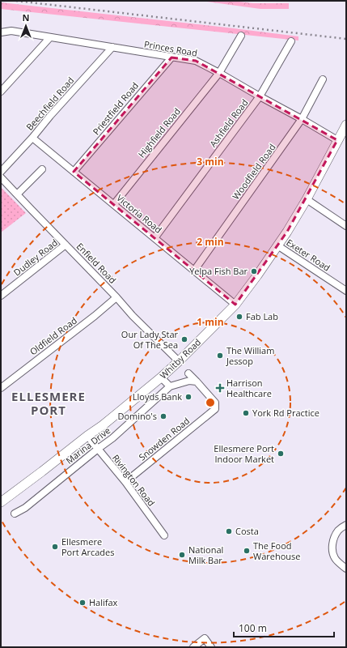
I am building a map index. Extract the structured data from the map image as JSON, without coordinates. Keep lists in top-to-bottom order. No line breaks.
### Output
{"streets":{"main road":["Whitby Road"],"street":["Princes Road","Beechfield Road","Priestfield Road","Ashfield Road","Highfield Road","Woodfield Road","Victoria Road","Exeter Road","Dudley Road","Enfield Road","Oldfield Road","Snowden Road","Marina Drive","Rivington Road"]},"crossings":[["Princes Road","Beechfield Road"],["Princes Road","Priestfield Road"],["Princes Road","Ashfield Road"],["Princes Road","Highfield Road"],["Princes Road","Woodfield Road"],["Princes Road","Whitby Road"],["Beechfield Road","Victoria Road"],["Priestfield Road","Victoria Road"],["Ashfield Road","Victoria Road"],["Highfield Road","Victoria Road"],["Woodfield Road","Victoria Road"],["Victoria Road","Whitby Road"],["Exeter Road","Whitby Road"],["Dudley Road","Enfield Road"],["Enfield Road","Oldfield Road"],["Enfield Road","Whitby Road"],["Whitby Road","Rivington Road"],["Snowden Road","Rivington Road"],["Marina Drive","Rivington Road"]],"districts":["ELLESMERE PORT"],"places":{"other":["Yelpa Fish Bar","Fab Lab","Our Lady Star Of The Sea","The William Jessop","Lloyds Bank","York Rd Practice","Domino's","Ellesmere Port Indoor Market","Costa","Ellesmere Port Arcades","The Food Warehouse","National Milk Bar","Halifax"],"health":["Harrison Healthcare"]},"scale_bar":"100 m","north":"top","rings":["3 min","2 min","1 min"]}
